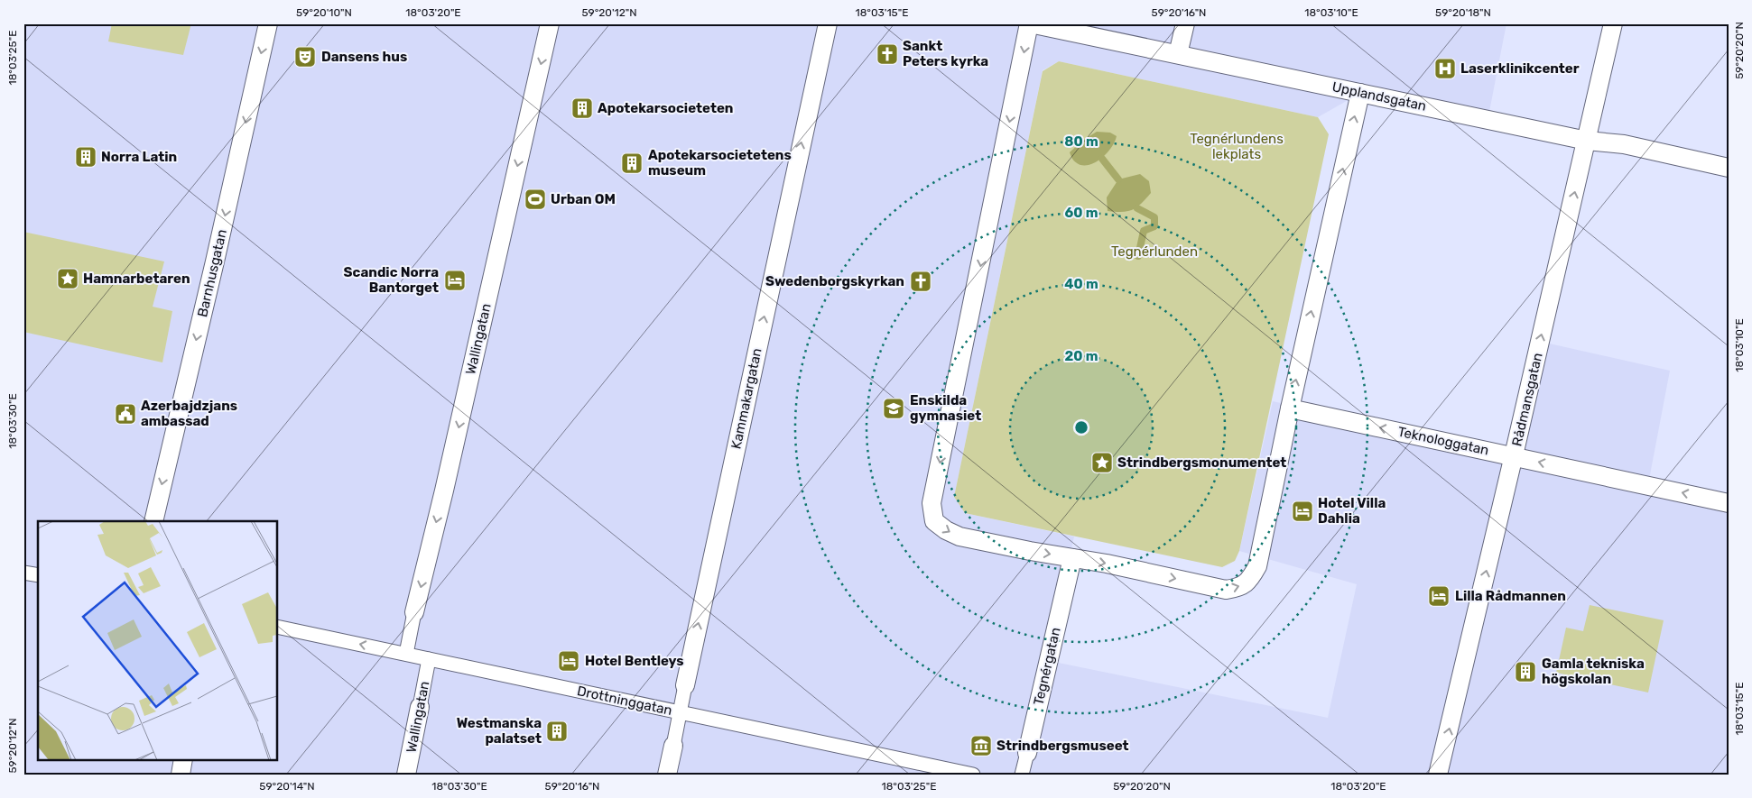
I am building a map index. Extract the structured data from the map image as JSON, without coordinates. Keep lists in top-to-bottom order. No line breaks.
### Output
{"streets":{"street":["Upplandsgatan","Barnhusgatan","Wallingatan","Kammakargatan","Rådmansgatan","Teknologgatan","Tegnérgatan","Drottninggatan"]},"crossings":[["Upplandsgatan","Rådmansgatan"],["Wallingatan","Drottninggatan"],["Kammakargatan","Drottninggatan"],["Rådmansgatan","Teknologgatan"]],"one_way":["Barnhusgatan","Wallingatan","Kammakargatan","Rådmansgatan","Teknologgatan"],"parks":["Tegnérlundens lekplats","Tegnérlunden"],"places":{"church":["Sankt Peters kyrka","Swedenborgskyrkan"],"theatre":["Dansens hus"],"hospital":["Laserklinikcenter"],"building":["Apotekarsocieteten","Norra Latin","Apotekarsocietetens museum","Gamla tekniska högskolan","Westmanska palatset"],"sports":["Urban OM"],"place":["Hamnarbetaren","Strindbergsmonumentet"],"hotel":["Scandic Norra Bantorget","Hotel Villa Dahlia","Lilla Rådmannen","Hotel Bentleys"],"school or university":["Enskilda gymnasiet"],"public building":["Azerbajdzjans ambassad"],"museum":["Strindbergsmuseet"]},"coordinates":["59°20'10\"N","18°03'20\"E","59°20'12\"N","18°03'15\"E","59°20'16\"N","18°03'10\"E","59°20'18\"N","59°20'20\"N","18°03'25\"E","18°03'30\"E","59°20'14\"N"],"rings":["80 m","60 m","40 m","20 m"]}
